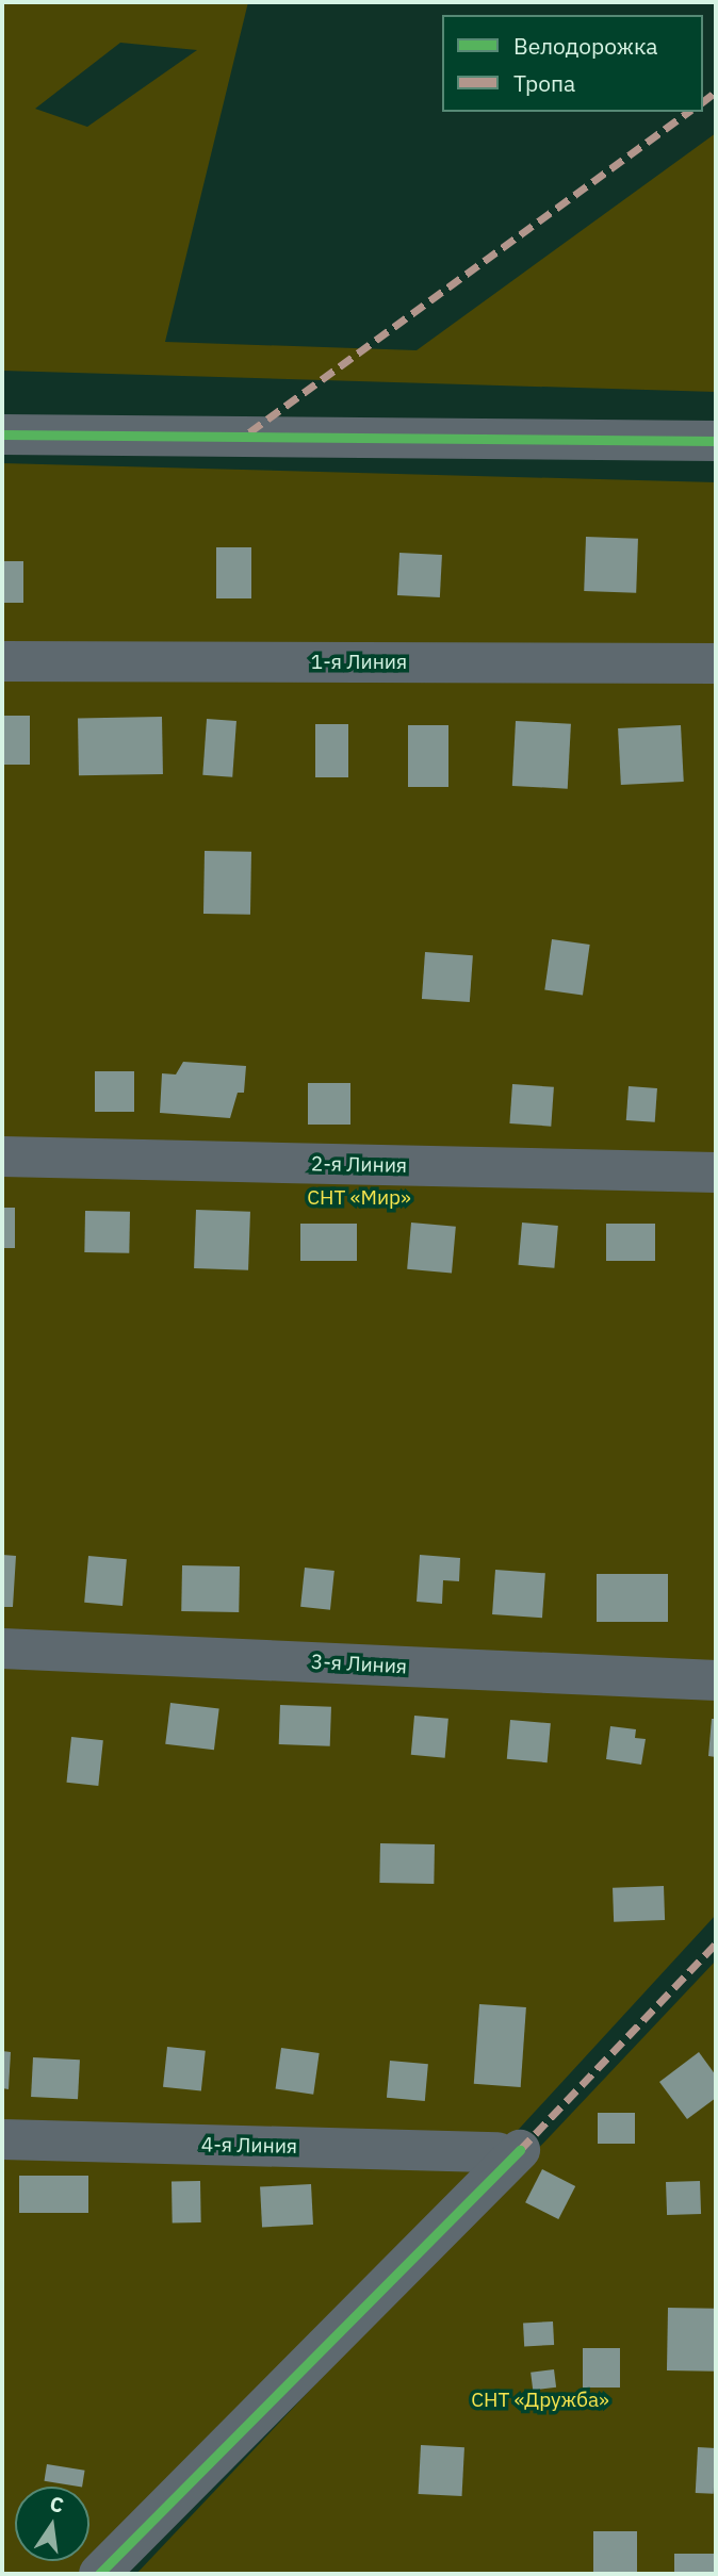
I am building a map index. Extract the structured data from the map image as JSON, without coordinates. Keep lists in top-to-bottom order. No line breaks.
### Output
{"streets":{"street":["1-я Линия","2-я Линия","3-я Линия","4-я Линия"]},"parks":["СНТ «Мир»","СНТ «Дружба»"],"legend":["Велодорожка","Тропа"],"north":"top"}
